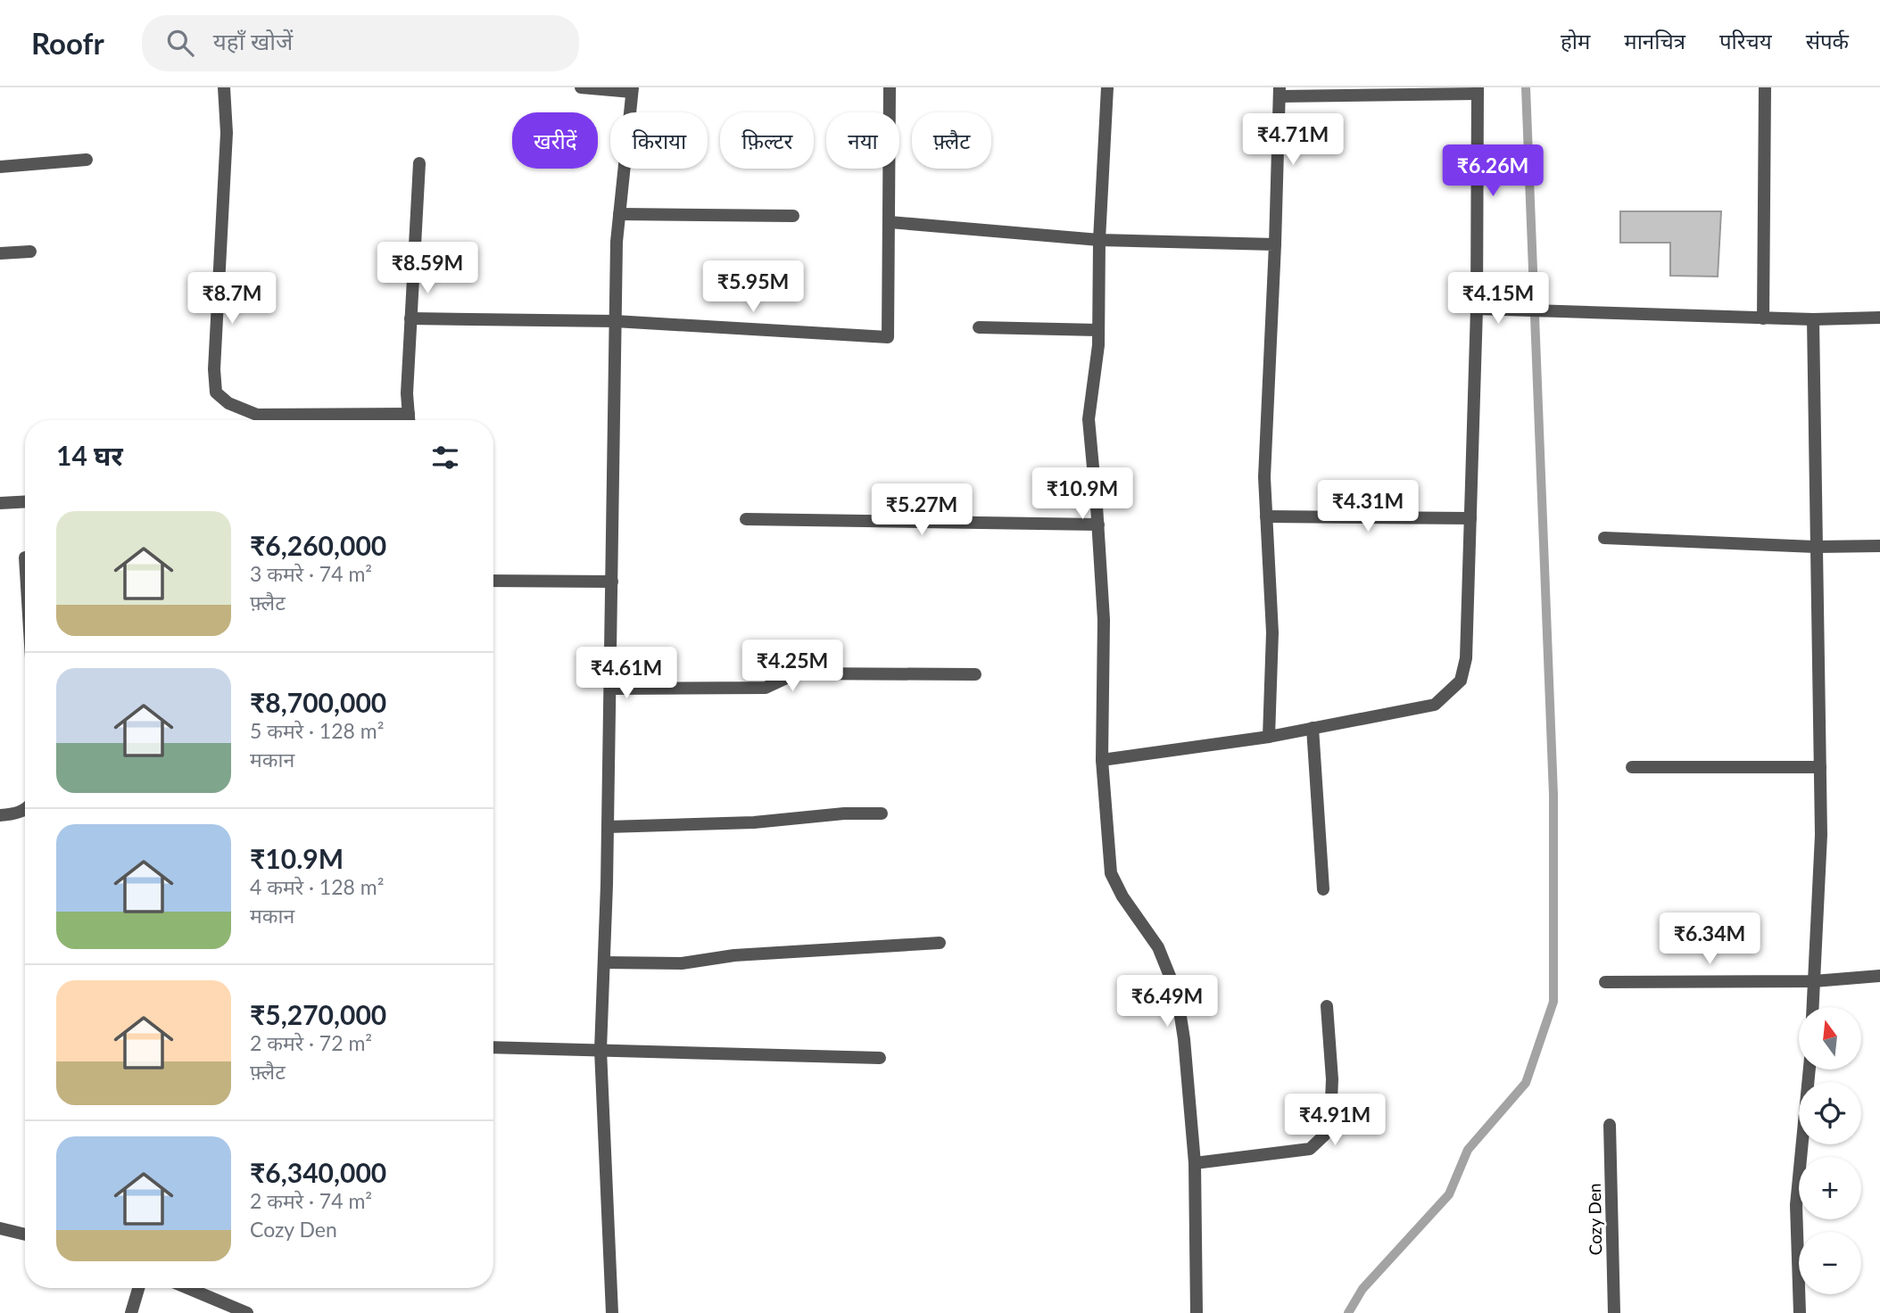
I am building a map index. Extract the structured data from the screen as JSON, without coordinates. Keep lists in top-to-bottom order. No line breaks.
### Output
{"streets":{"street":["Cozy Den"]},"north":"top","page":{"header":"Roofr","search":"यहाँ खोजें","nav":["होम","मानचित्र","परिचय","संपर्क"],"chip":["खरीदें","किराया","फ़िल्टर","नया","फ़्लैट"],"price":["₹4.71M","₹6.26M","₹8.59M","₹5.95M","₹8.7M","₹4.15M","₹10.9M","₹4.31M","₹5.27M","₹4.25M","₹4.61M","₹6.34M","₹6.49M","₹4.91M"],"heading":"14 घर","list":[{"name":"₹6,260,000","note":"3 कमरे · 74 m² · फ़्लैट"},{"name":"₹8,700,000","note":"5 कमरे · 128 m² · मकान"},{"name":"₹10.9M","note":"4 कमरे · 128 m² · मकान"},{"name":"₹5,270,000","note":"2 कमरे · 72 m² · फ़्लैट"},{"name":"₹6,340,000","note":"2 कमरे · 74 m² · Cozy Den"}],"map_buttons":["+","−"]}}
